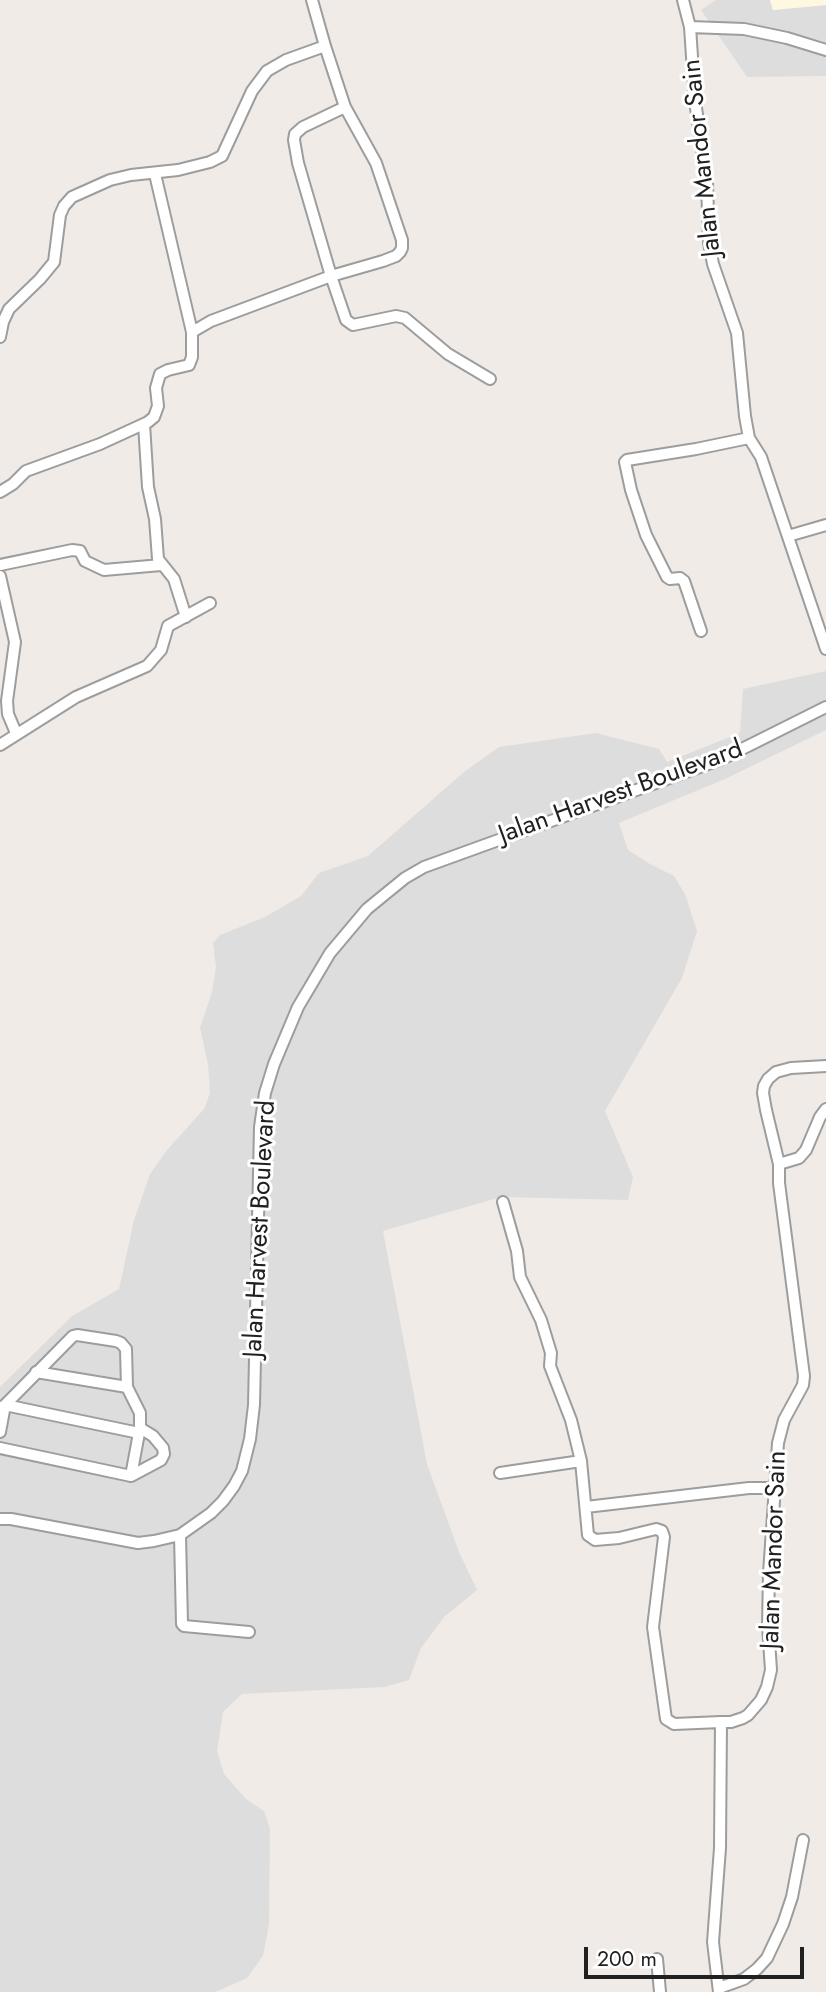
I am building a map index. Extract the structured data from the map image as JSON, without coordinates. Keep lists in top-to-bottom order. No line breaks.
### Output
{"streets":{"street":["Jalan Mandor Sain","Jalan Harvest Boulevard"]},"scale_bar":"200 m"}
